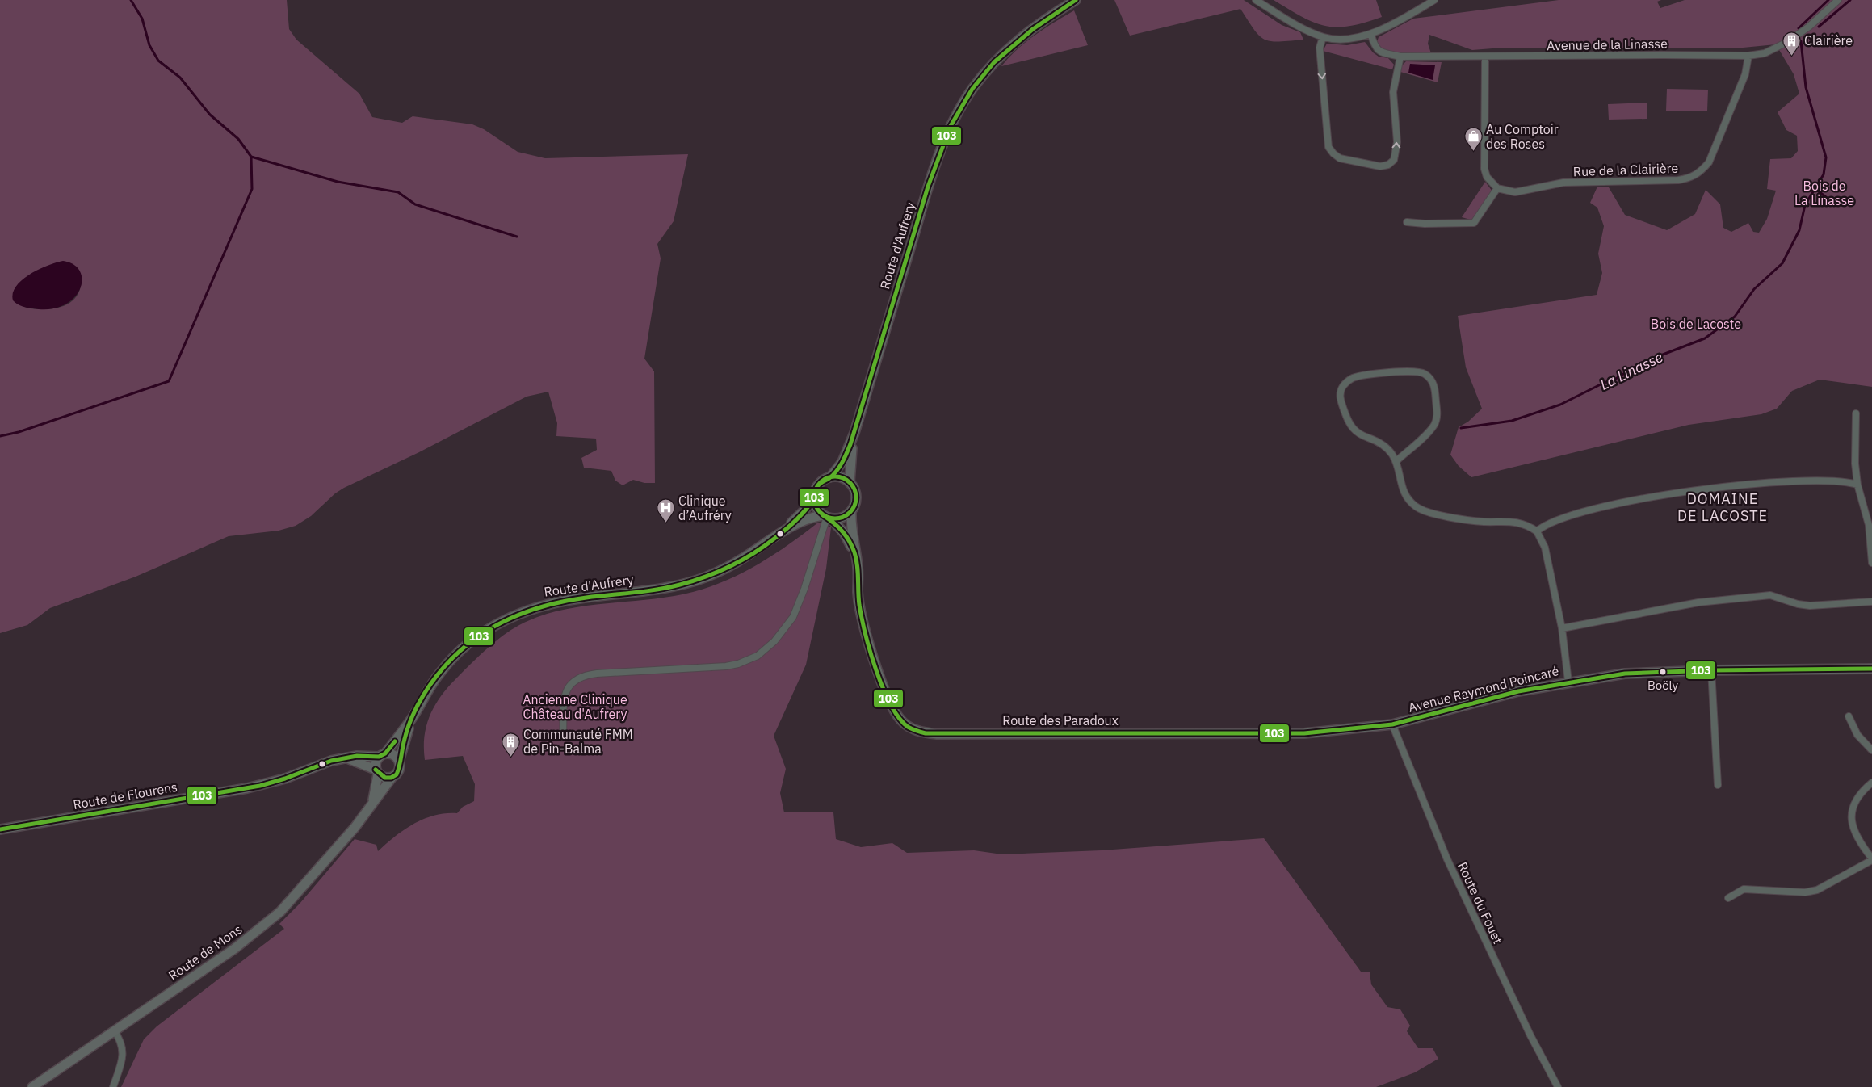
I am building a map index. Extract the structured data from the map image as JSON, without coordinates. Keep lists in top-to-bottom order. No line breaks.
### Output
{"streets":{"main road":["Route d'Aufrery","Avenue Raymond Poincaré","Route des Paradoux","Route de Flourens","Route de Mons"],"street":["Avenue de la Linasse","Rue de la Clairière","Route du Fouet"]},"crossings":[["Avenue de la Linasse","Rue de la Clairière"],["Route d'Aufrery","Route de Flourens"],["Route d'Aufrery","Route de Mons"],["Avenue Raymond Poincaré","Route des Paradoux"],["Avenue Raymond Poincaré","Route du Fouet"],["Route des Paradoux","Route du Fouet"],["Route de Flourens","Route de Mons"]],"districts":["DOMAINE DE LACOSTE"],"water":["La Linasse"],"parks":["Bois de La Linasse","Bois de Lacoste","Ancienne Clinique Château d'Aufrery"],"places":{"building":["Clairière","Communauté FMM de Pin-Balma"],"shop":["Au Comptoir des Roses"],"hospital":["Clinique d’Aufréry"],"other":["Boëly"]},"lines":["transit line 103"]}
